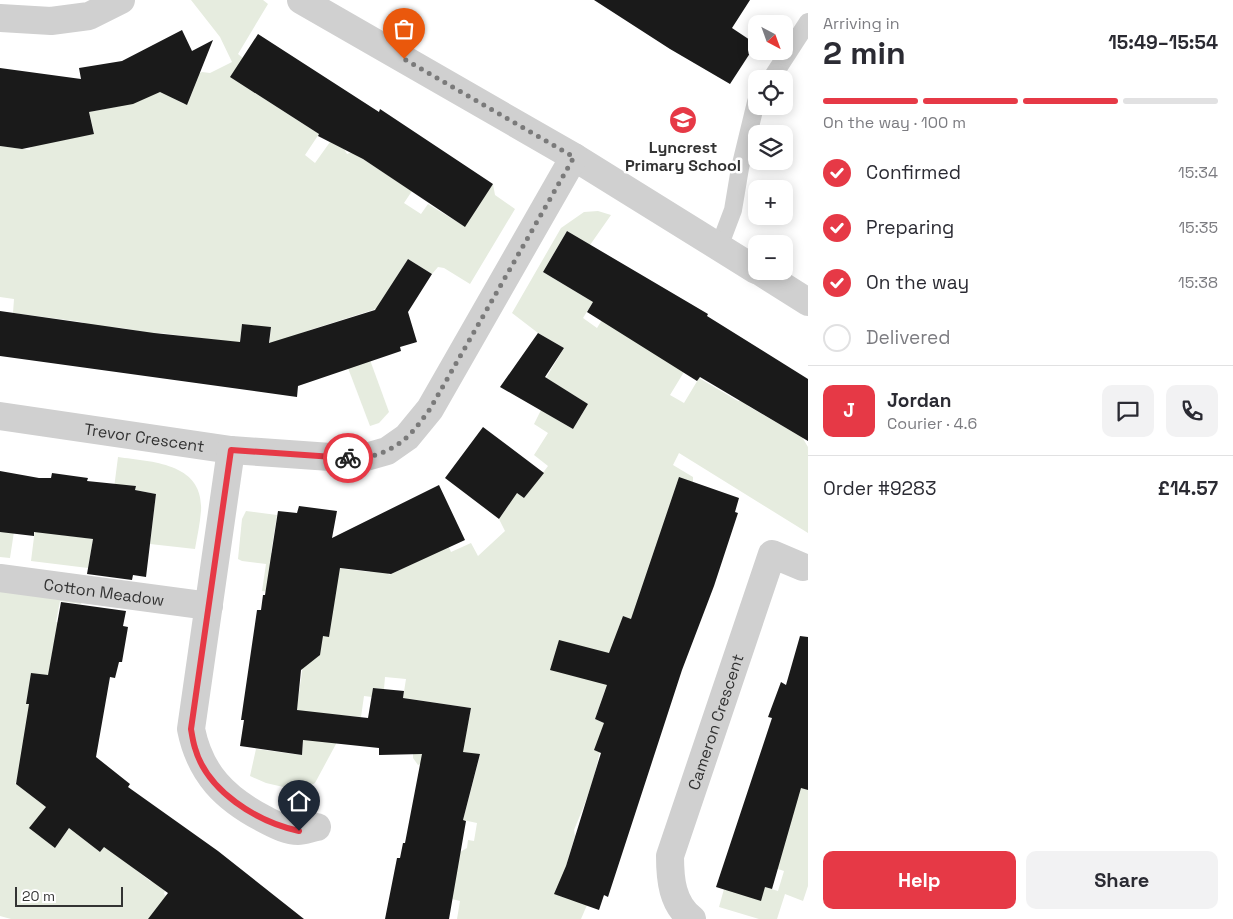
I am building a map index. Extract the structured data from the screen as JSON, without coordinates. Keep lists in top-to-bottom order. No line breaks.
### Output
{"streets":{"street":["Trevor Crescent","Cotton Meadow","Cameron Crescent"]},"places":{"school or university":["Lyncrest Primary School"]},"scale_bar":"20 m","north":"bottom right","page":{"heading":["2 min","Arriving in","15:49–15:54"],"panel":["Jordan","Courier · 4.6","Order #9283","£14.57"],"map_buttons":["+","−"],"bar":"On the way · 100 m","list":[["Confirmed","15:34"],["Preparing","15:35"],["On the way","15:38"],"Delivered"],"round":"J","buttons":["Help","Share"],"scale":"20 m"}}
